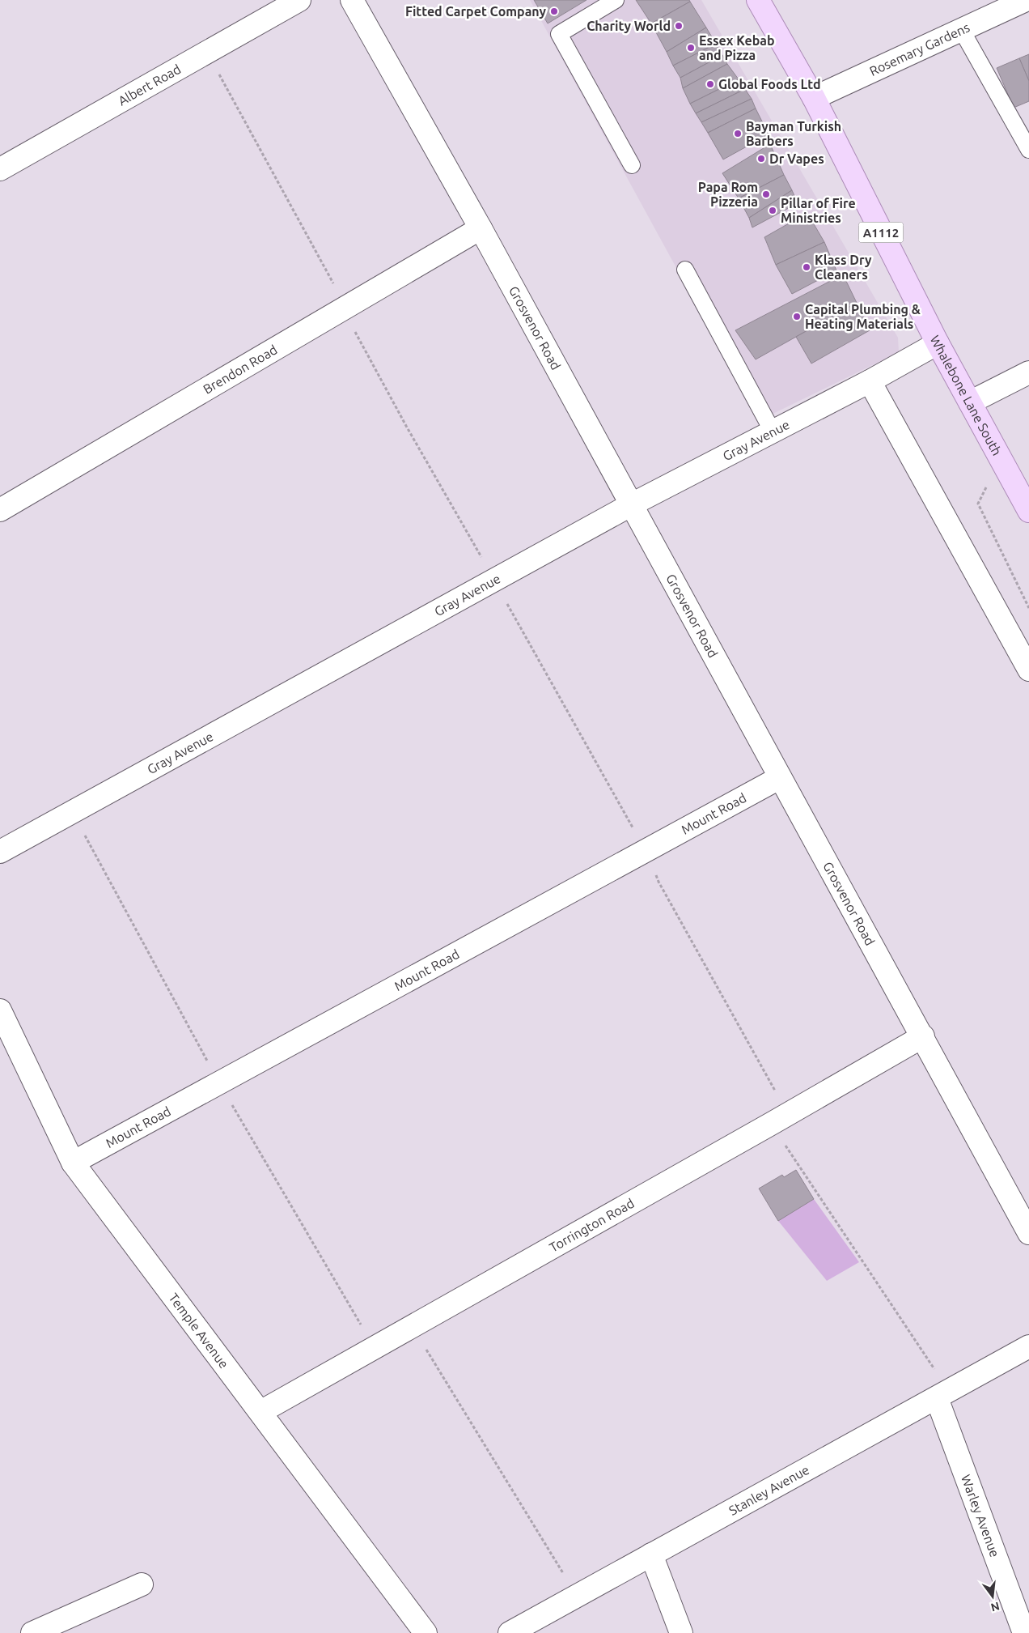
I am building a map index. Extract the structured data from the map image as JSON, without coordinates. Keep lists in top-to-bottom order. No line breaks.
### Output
{"streets":{"main road":["A1112","Whalebone Lane South"],"street":["Rosemary Gardens","Albert Road","Grosvenor Road","Brendon Road","Gray Avenue","Mount Road","Torrington Road","Temple Avenue","Stanley Avenue","Warley Avenue"]},"crossings":[["Rosemary Gardens","Whalebone Lane South"],["Grosvenor Road","Brendon Road"],["Grosvenor Road","Gray Avenue"],["Grosvenor Road","Mount Road"],["Grosvenor Road","Torrington Road"],["Whalebone Lane South","Gray Avenue"],["Mount Road","Temple Avenue"],["Torrington Road","Temple Avenue"],["Stanley Avenue","Warley Avenue"]],"places":["Fitted Carpet Company","Charity World","Essex Kebab and Pizza","Global Foods Ltd","Bayman Turkish Barbers","Dr Vapes","Papa Rom Pizzeria","Pillar of Fire Ministries","Klass Dry Cleaners","Capital Plumbing & Heating Materials"],"north":"bottom"}
